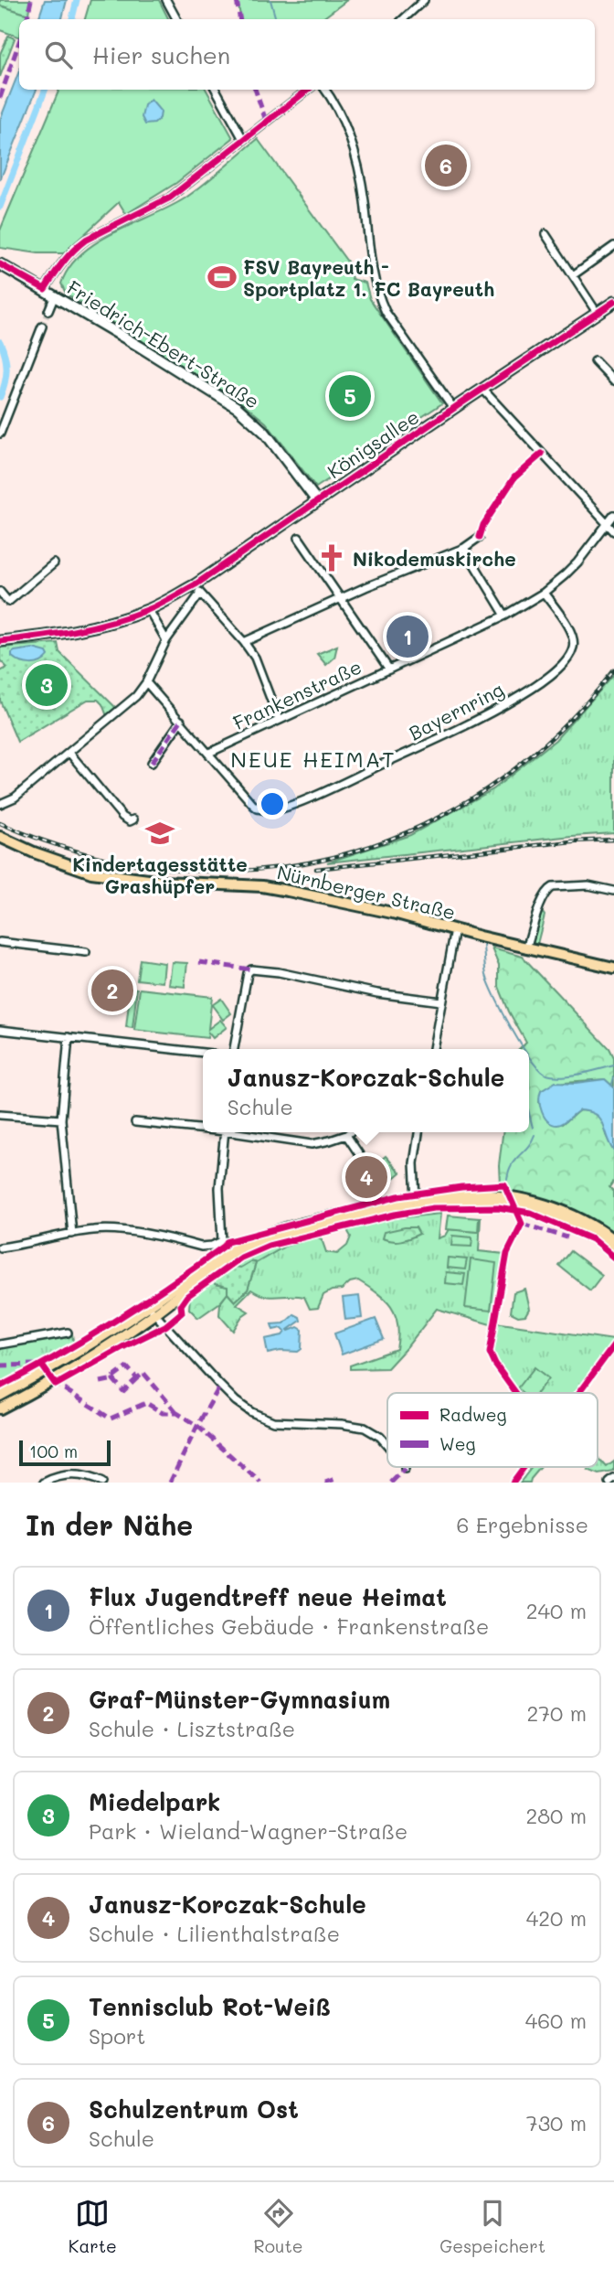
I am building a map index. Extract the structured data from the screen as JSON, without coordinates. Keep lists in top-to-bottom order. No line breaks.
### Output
{"streets":{"main road":["Friedrich-Ebert-Straße","Königsallee","Nürnberger Straße"],"street":["Frankenstraße","Bayernring"]},"crossings":[["Friedrich-Ebert-Straße","Königsallee"],["Frankenstraße","Bayernring"]],"districts":["NEUE HEIMAT"],"places":{"sports":["FSV Bayreuth - Sportplatz 1. FC Bayreuth"],"church":["Nikodemuskirche"],"school or university":["Kindertagesstätte Grashüpfer"]},"legend":["Radweg","Weg"],"scale_bar":"100 m","page":{"search":"Hier suchen","pins":["6","5","1","3","2","4"],"popup":["Janusz-Korczak-Schule","Schule"],"scale":"100 m","heading":["In der Nähe","6 Ergebnisse"],"list":[{"mark":"1","name":"Flux Jugendtreff neue Heimat","note":"Öffentliches Gebäude · Frankenstraße","value":"240 m"},{"mark":"2","name":"Graf-Münster-Gymnasium","note":"Schule · Lisztstraße","value":"270 m"},{"mark":"3","name":"Miedelpark","note":"Park · Wieland-Wagner-Straße","value":"280 m"},{"mark":"4","name":"Janusz-Korczak-Schule","note":"Schule · Lilienthalstraße","value":"420 m"},{"mark":"5","name":"Tennisclub Rot-Weiß","note":"Sport","value":"460 m"},{"mark":"6","name":"Schulzentrum Ost","note":"Schule","value":"730 m"}],"nav":["Karte","Route","Gespeichert"]}}
